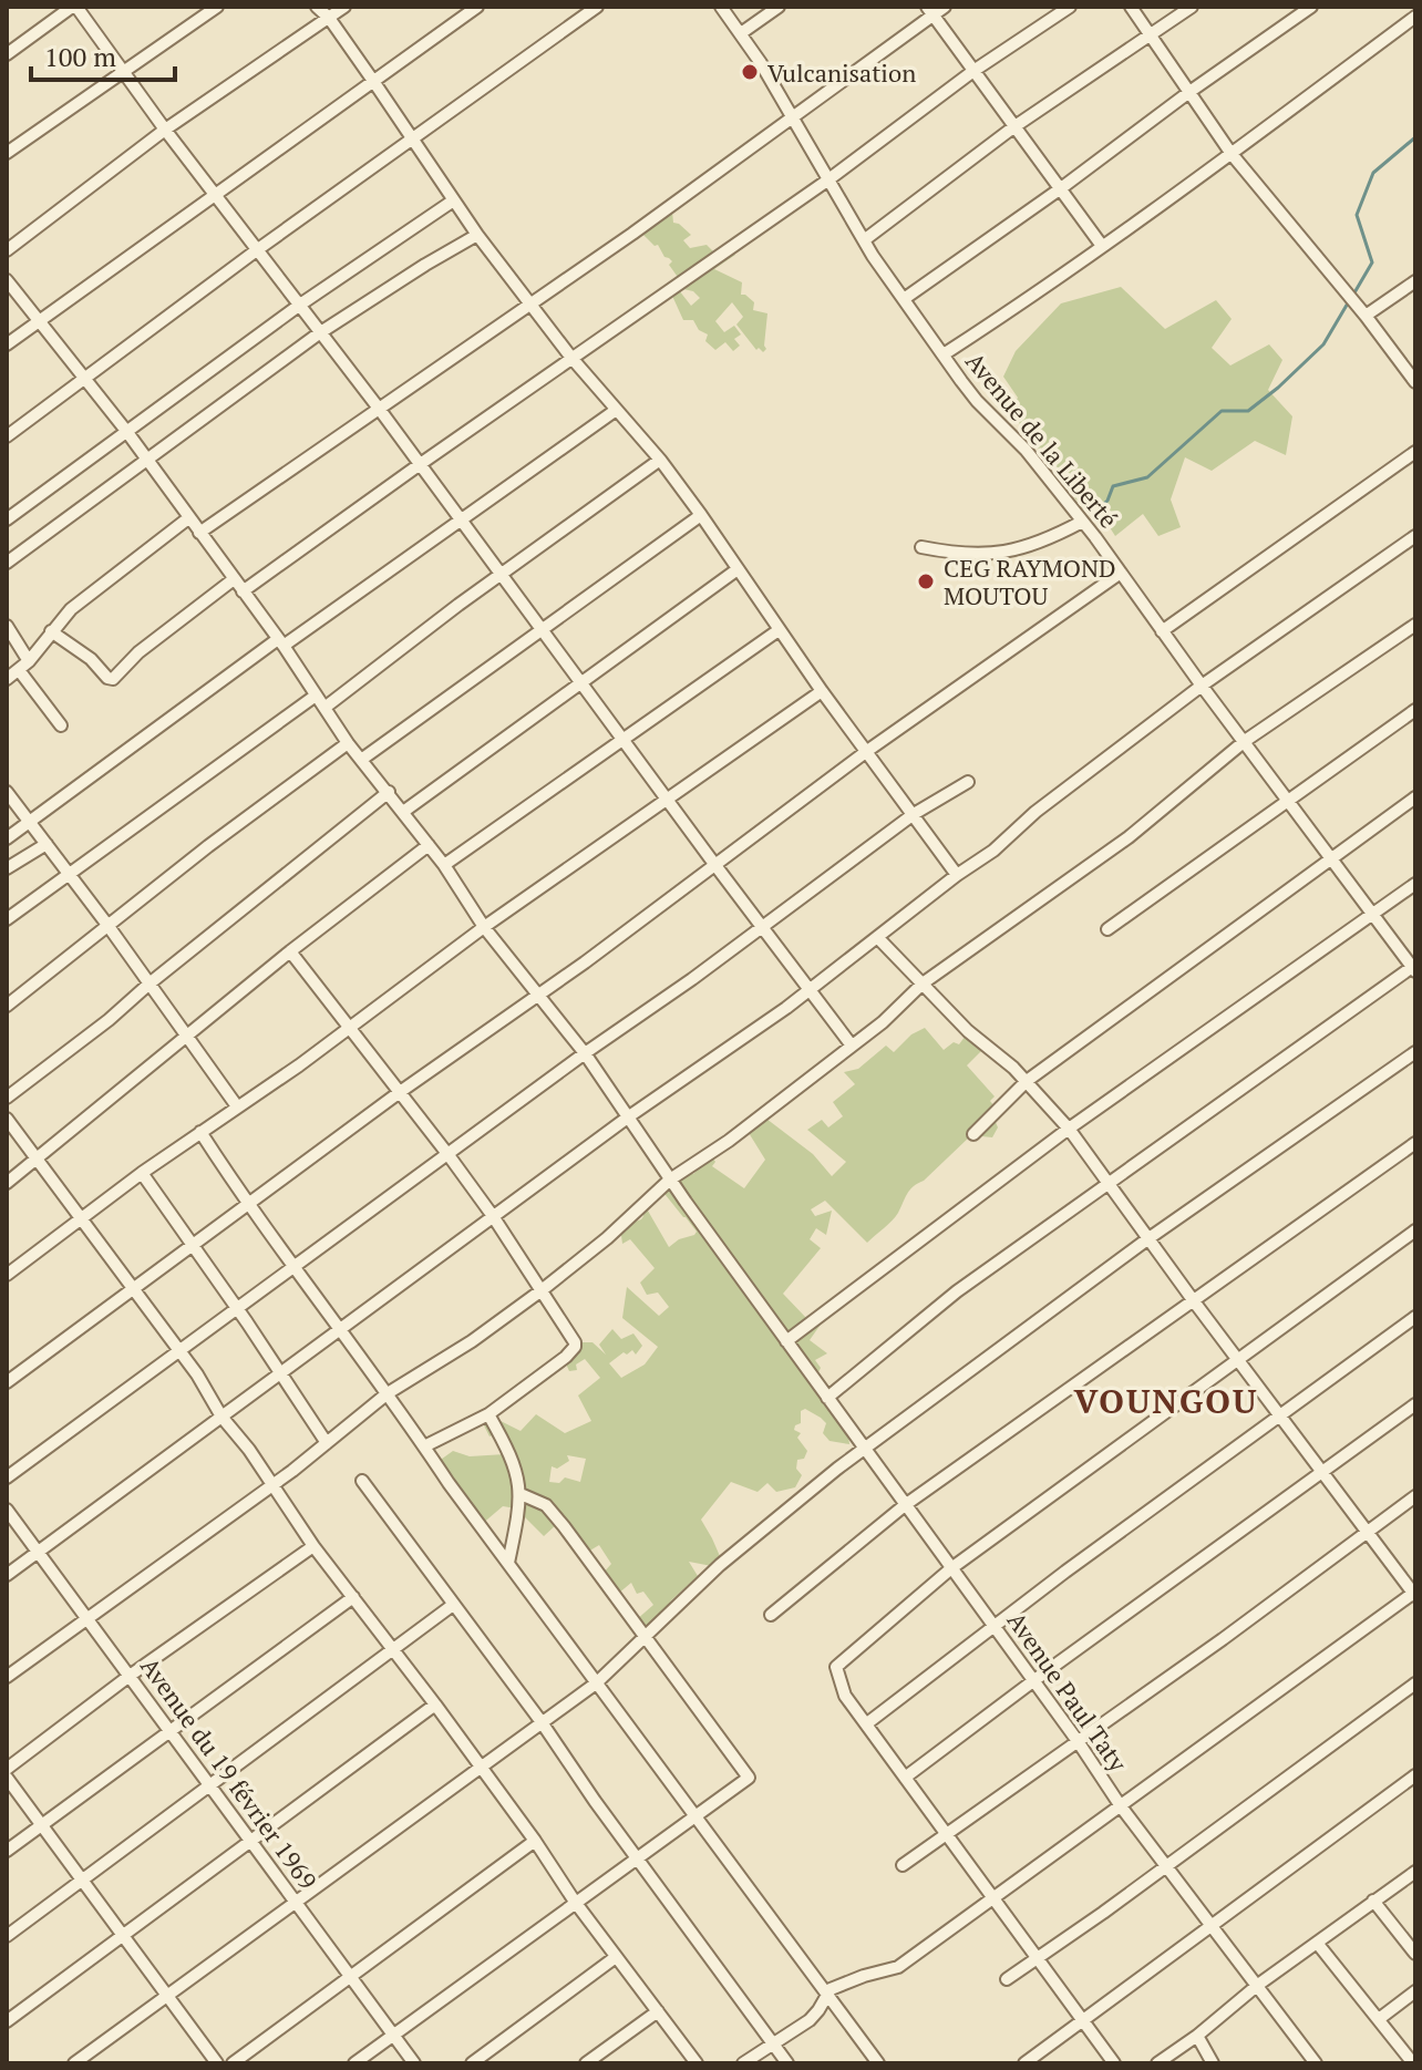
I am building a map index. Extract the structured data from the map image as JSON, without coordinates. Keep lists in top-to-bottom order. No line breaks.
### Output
{"streets":{"street":["Avenue de la Liberté","Avenue Paul Taty","Avenue du 19 février 1969"]},"districts":["VOUNGOU"],"places":["Vulcanisation","CEG RAYMOND MOUTOU"],"scale_bar":"100 m"}
